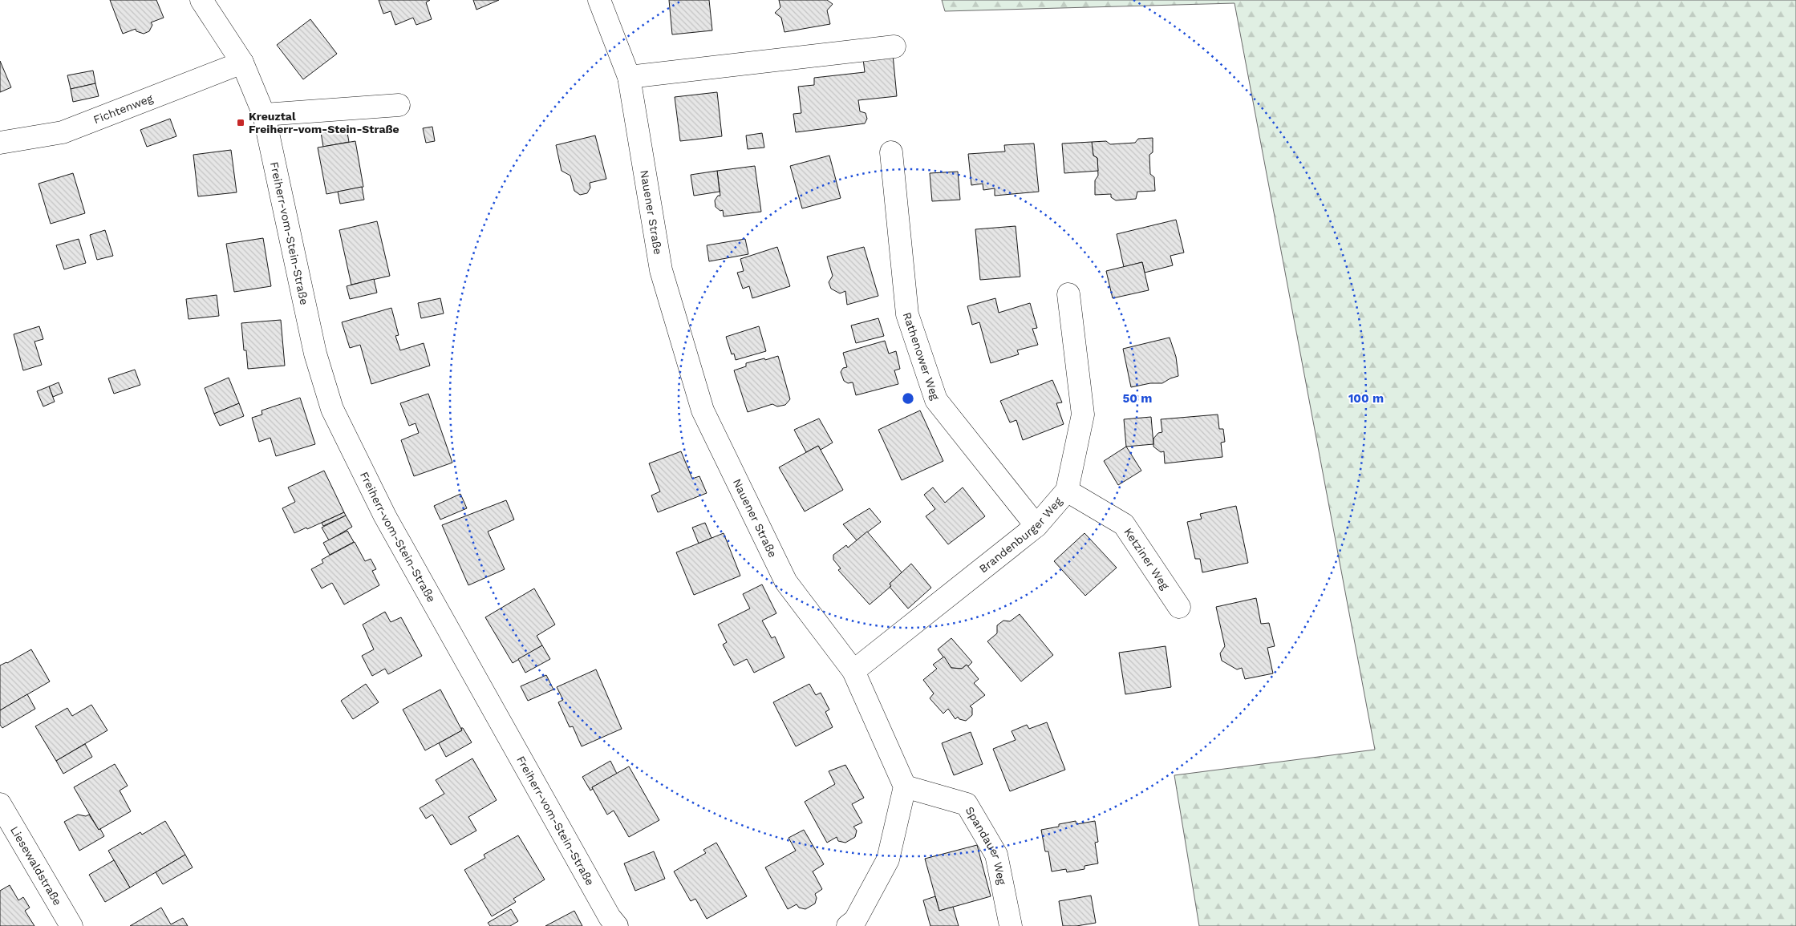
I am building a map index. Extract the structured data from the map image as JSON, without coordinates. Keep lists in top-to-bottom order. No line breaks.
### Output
{"streets":{"street":["Fichtenweg","Nauener Straße","Freiherr-vom-Stein-Straße","Rathenower Weg","Brandenburger Weg","Ketziner Weg","Spandauer Weg","Liesewaldstraße"]},"crossings":[["Fichtenweg","Freiherr-vom-Stein-Straße"],["Nauener Straße","Brandenburger Weg"],["Nauener Straße","Spandauer Weg"],["Rathenower Weg","Brandenburger Weg"],["Brandenburger Weg","Ketziner Weg"]],"places":{"transit":["Kreuztal Freiherr-vom-Stein-Straße"]},"rings":["50 m","100 m"]}
